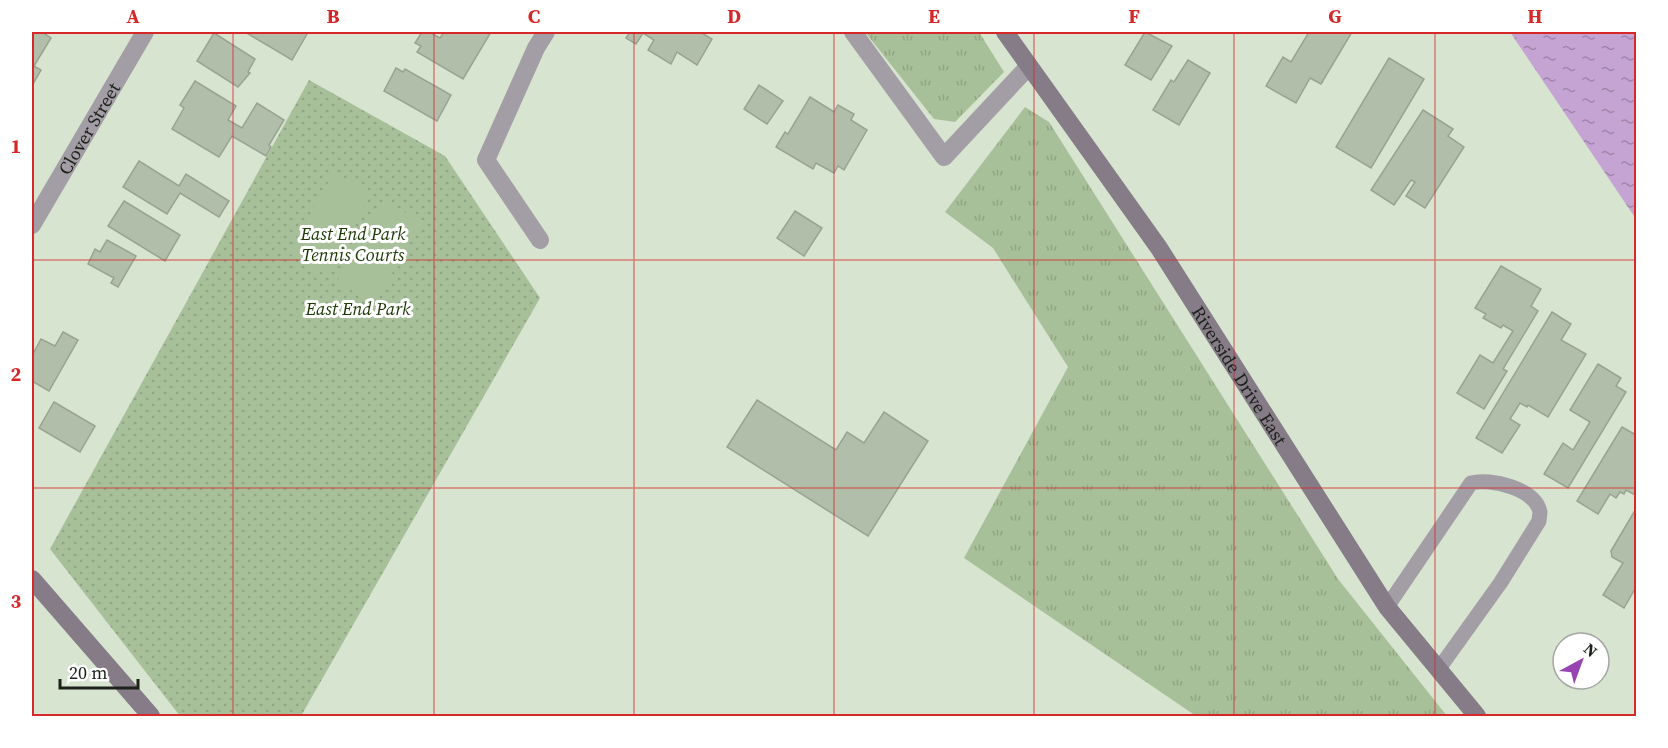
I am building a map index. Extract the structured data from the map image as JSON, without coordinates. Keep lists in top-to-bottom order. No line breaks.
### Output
{"streets":{"main road":["Riverside Drive East"],"street":["Clover Street"]},"parks":["East End Park Tennis Courts","East End Park"],"scale_bar":"20 m","north":"top right","grid":{"columns":["A","B","C","D","E","F","G","H"],"rows":["1","2","3"]}}
